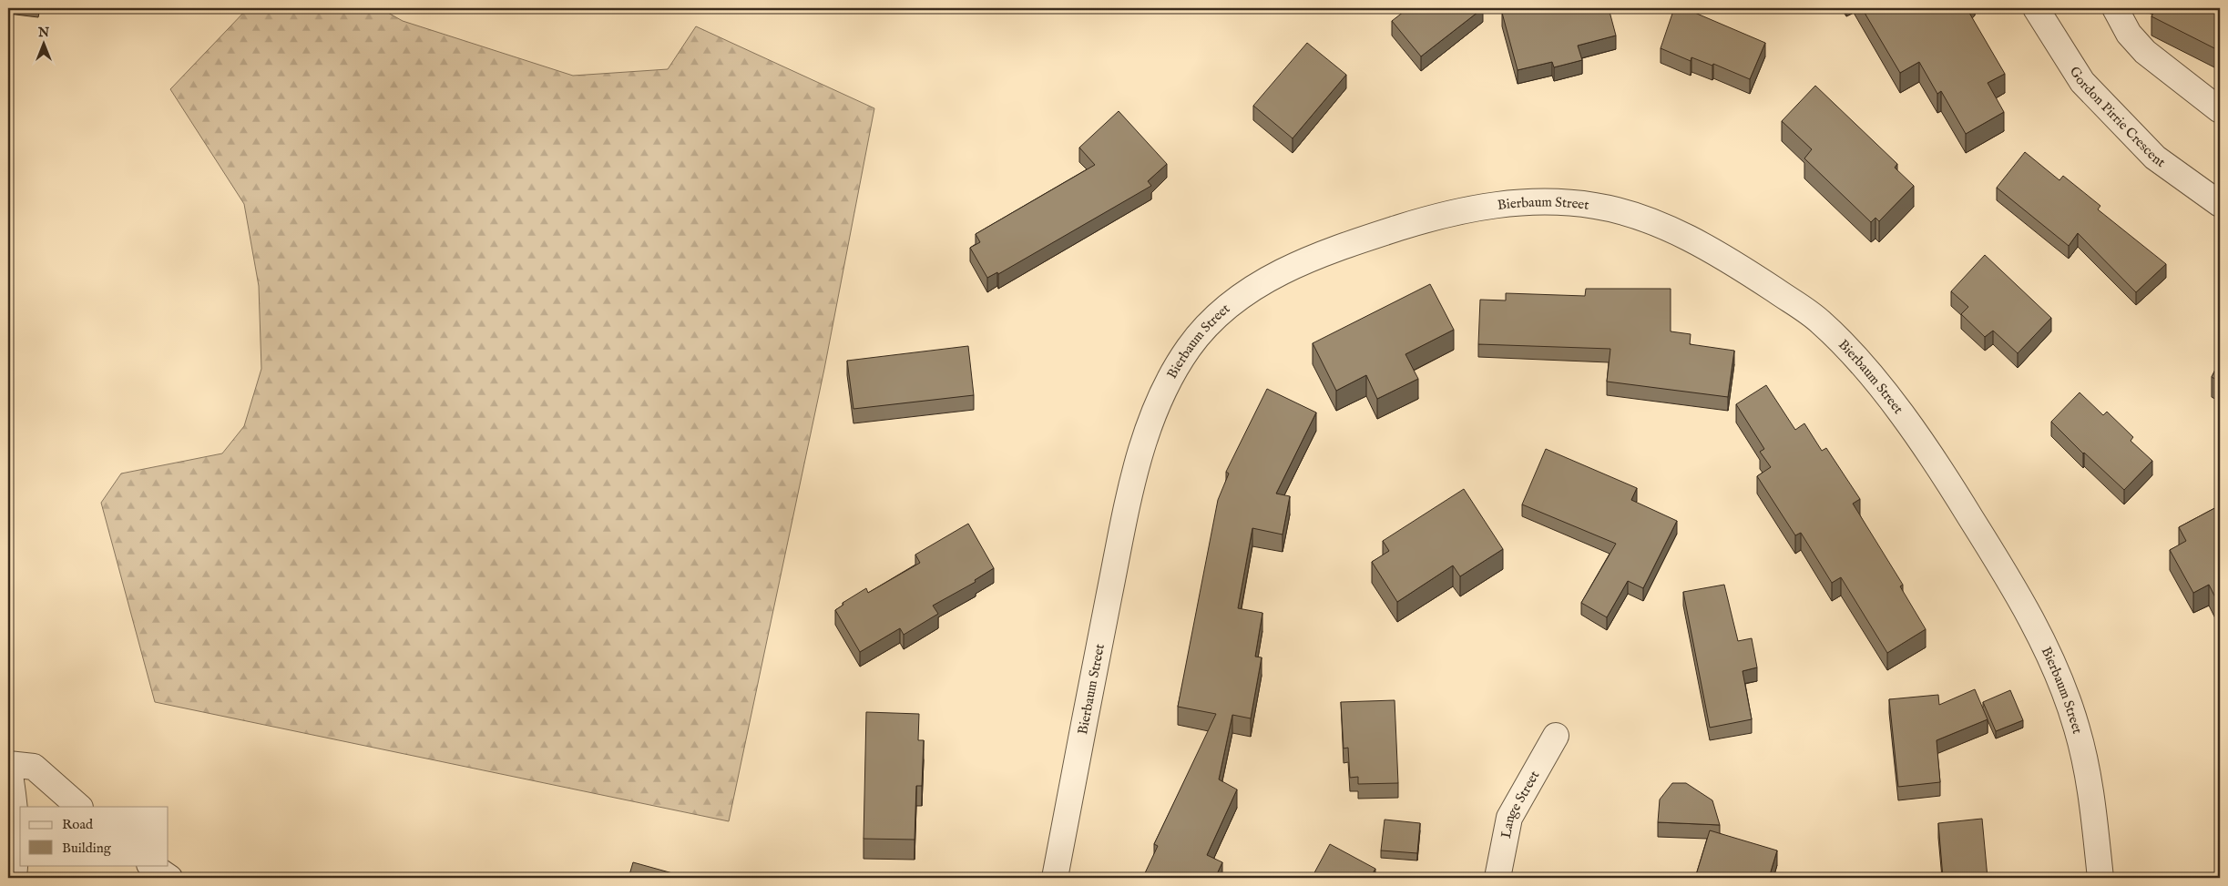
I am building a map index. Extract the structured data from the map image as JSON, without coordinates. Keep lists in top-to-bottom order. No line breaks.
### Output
{"streets":{"street":["Gordon Pirrie Crescent","Bierbaum Street","Lange Street"]},"legend":["Road","Building"],"north":"top"}
